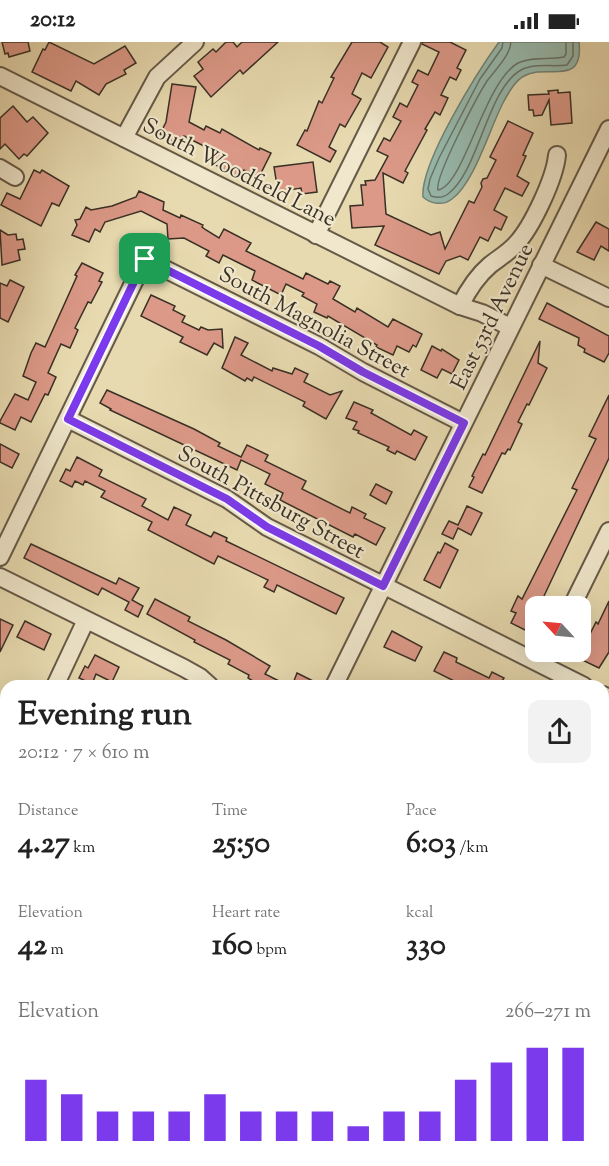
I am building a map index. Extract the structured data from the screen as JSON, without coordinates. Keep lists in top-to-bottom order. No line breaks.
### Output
{"streets":{"street":["South Woodfield Lane","East 53rd Avenue","South Magnolia Street","South Pittsburg Street"]},"crossings":[["South Woodfield Lane","East 53rd Avenue"],["East 53rd Avenue","South Magnolia Street"],["East 53rd Avenue","South Pittsburg Street"]],"north":"top left","page":{"status":"20:12","heading":["Evening run","20:12 · 7 × 610 m"],"stats":[["Distance","4.27 km"],["Time","25:50"],["Pace","6:03 /km"],["Elevation","42 m"],["Heart rate","160 bpm"],["kcal","330"]],"chart":["Elevation","266–271 m"]}}
